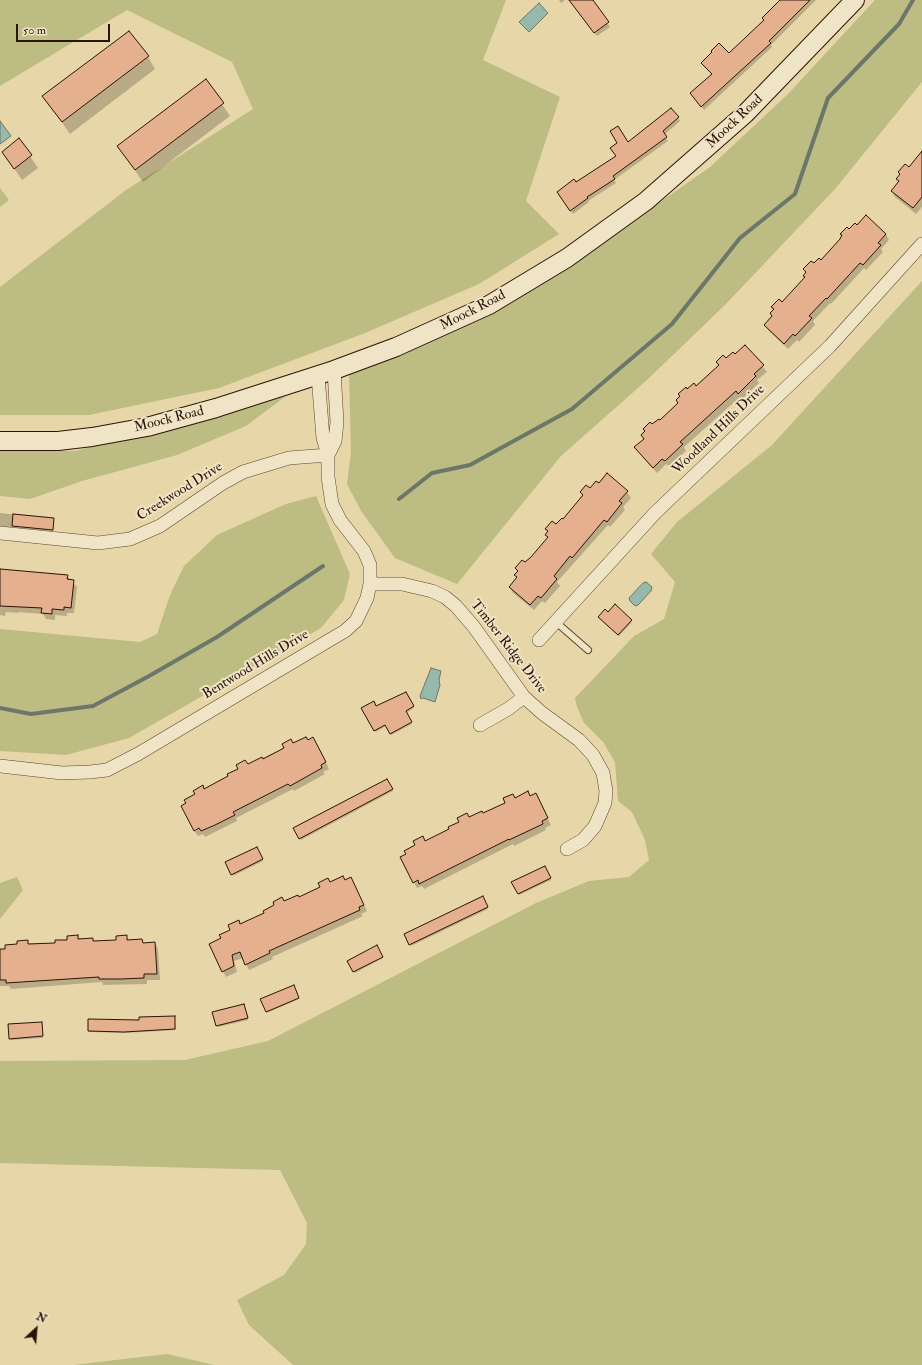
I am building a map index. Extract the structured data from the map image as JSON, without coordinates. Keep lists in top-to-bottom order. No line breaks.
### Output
{"streets":{"main road":["Moock Road"],"street":["Woodland Hills Drive","Creekwood Drive","Timber Ridge Drive","Bentwood Hills Drive"]},"crossings":[["Moock Road","Bentwood Hills Drive"],["Creekwood Drive","Bentwood Hills Drive"],["Timber Ridge Drive","Bentwood Hills Drive"]],"scale_bar":"50 m","north":"top right"}
